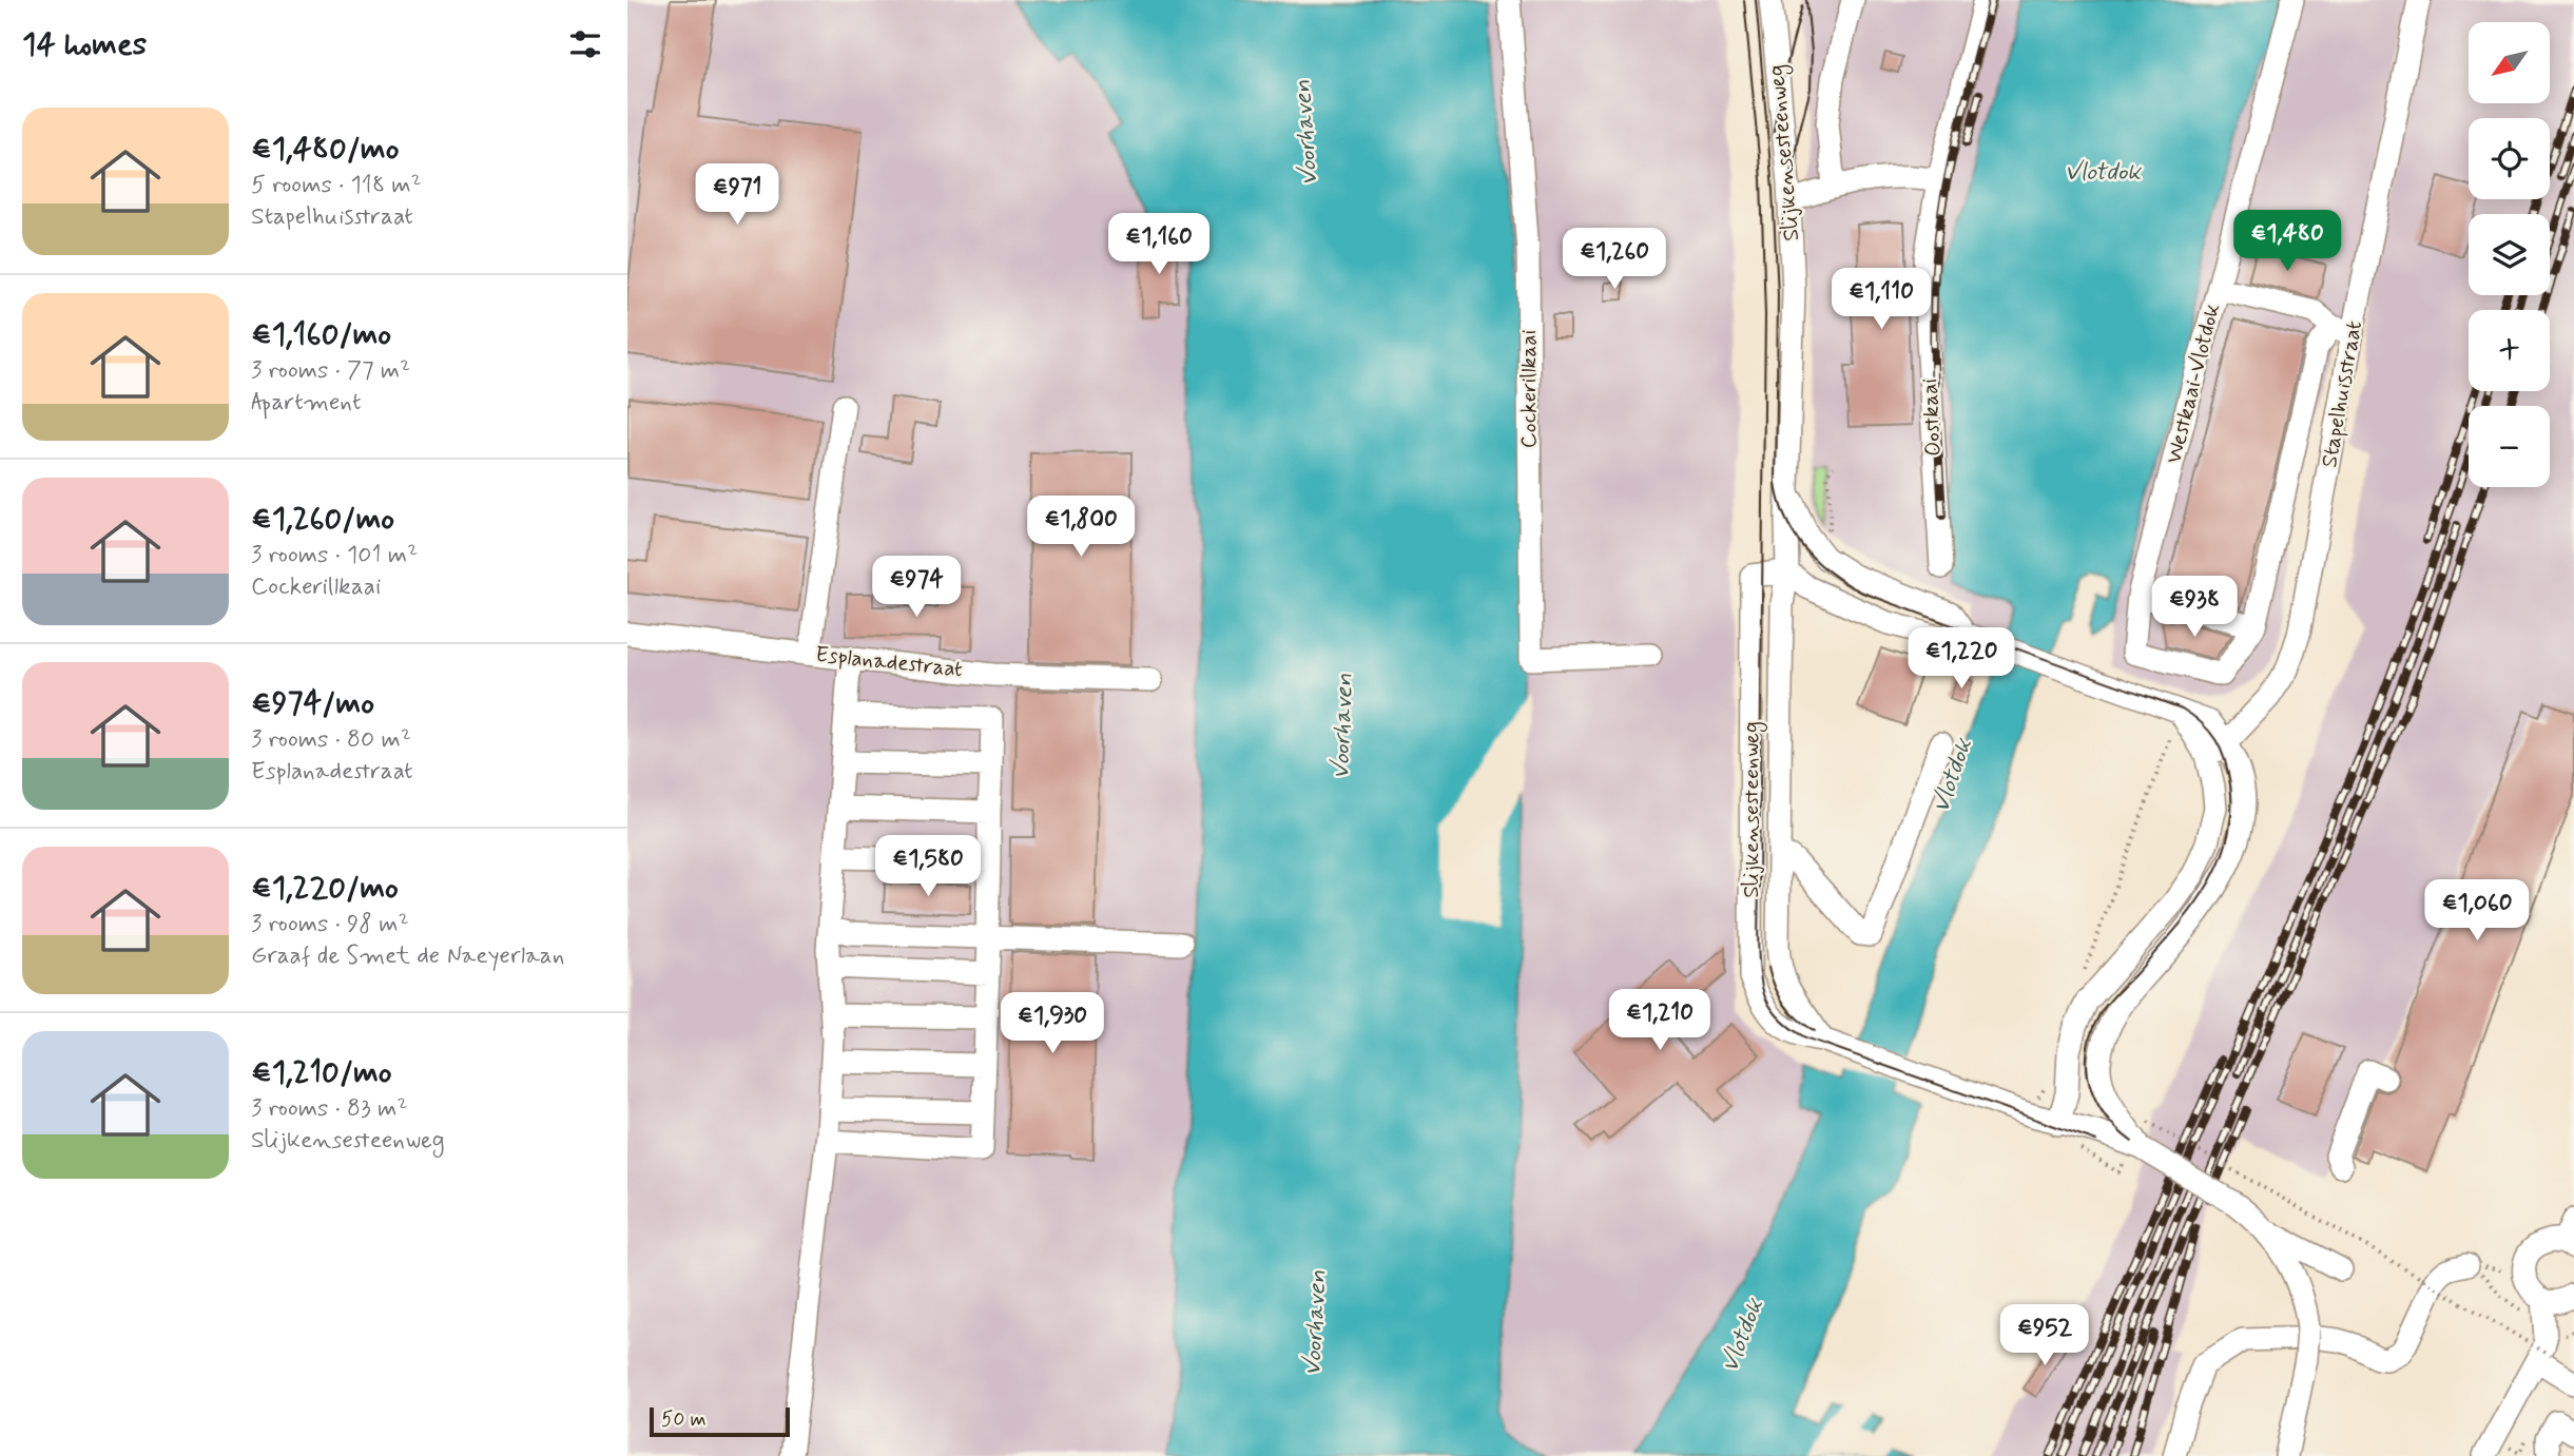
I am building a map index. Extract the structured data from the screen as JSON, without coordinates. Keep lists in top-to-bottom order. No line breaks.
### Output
{"streets":{"street":["Slijkensesteenweg","Westkaai-Vlotdok","Cockerillkaai","Stapelhuisstraat","Oostkaai","Esplanadestraat"]},"water":["Voorhaven","Vlotdok"],"scale_bar":"50 m","north":"bottom left","page":{"heading":"14 homes","map_buttons":["+","−"],"list":[{"name":"€1,480/mo","note":"5 rooms · 118 m² · Stapelhuisstraat"},{"name":"€1,160/mo","note":"3 rooms · 77 m² · Apartment"},{"name":"€1,260/mo","note":"3 rooms · 101 m² · Cockerillkaai"},{"name":"€974/mo","note":"3 rooms · 80 m² · Esplanadestraat"},{"name":"€1,220/mo","note":"3 rooms · 98 m² · Graaf de Smet de Naeyerlaan"},{"name":"€1,210/mo","note":"3 rooms · 83 m² · Slijkensesteenweg"}],"price":["€971","€1,480","€1,160","€1,260","€1,110","€1,800","€974","€938","€1,220","€1,580","€1,060","€1,210","€1,930","€952"],"scale":"50 m"}}
